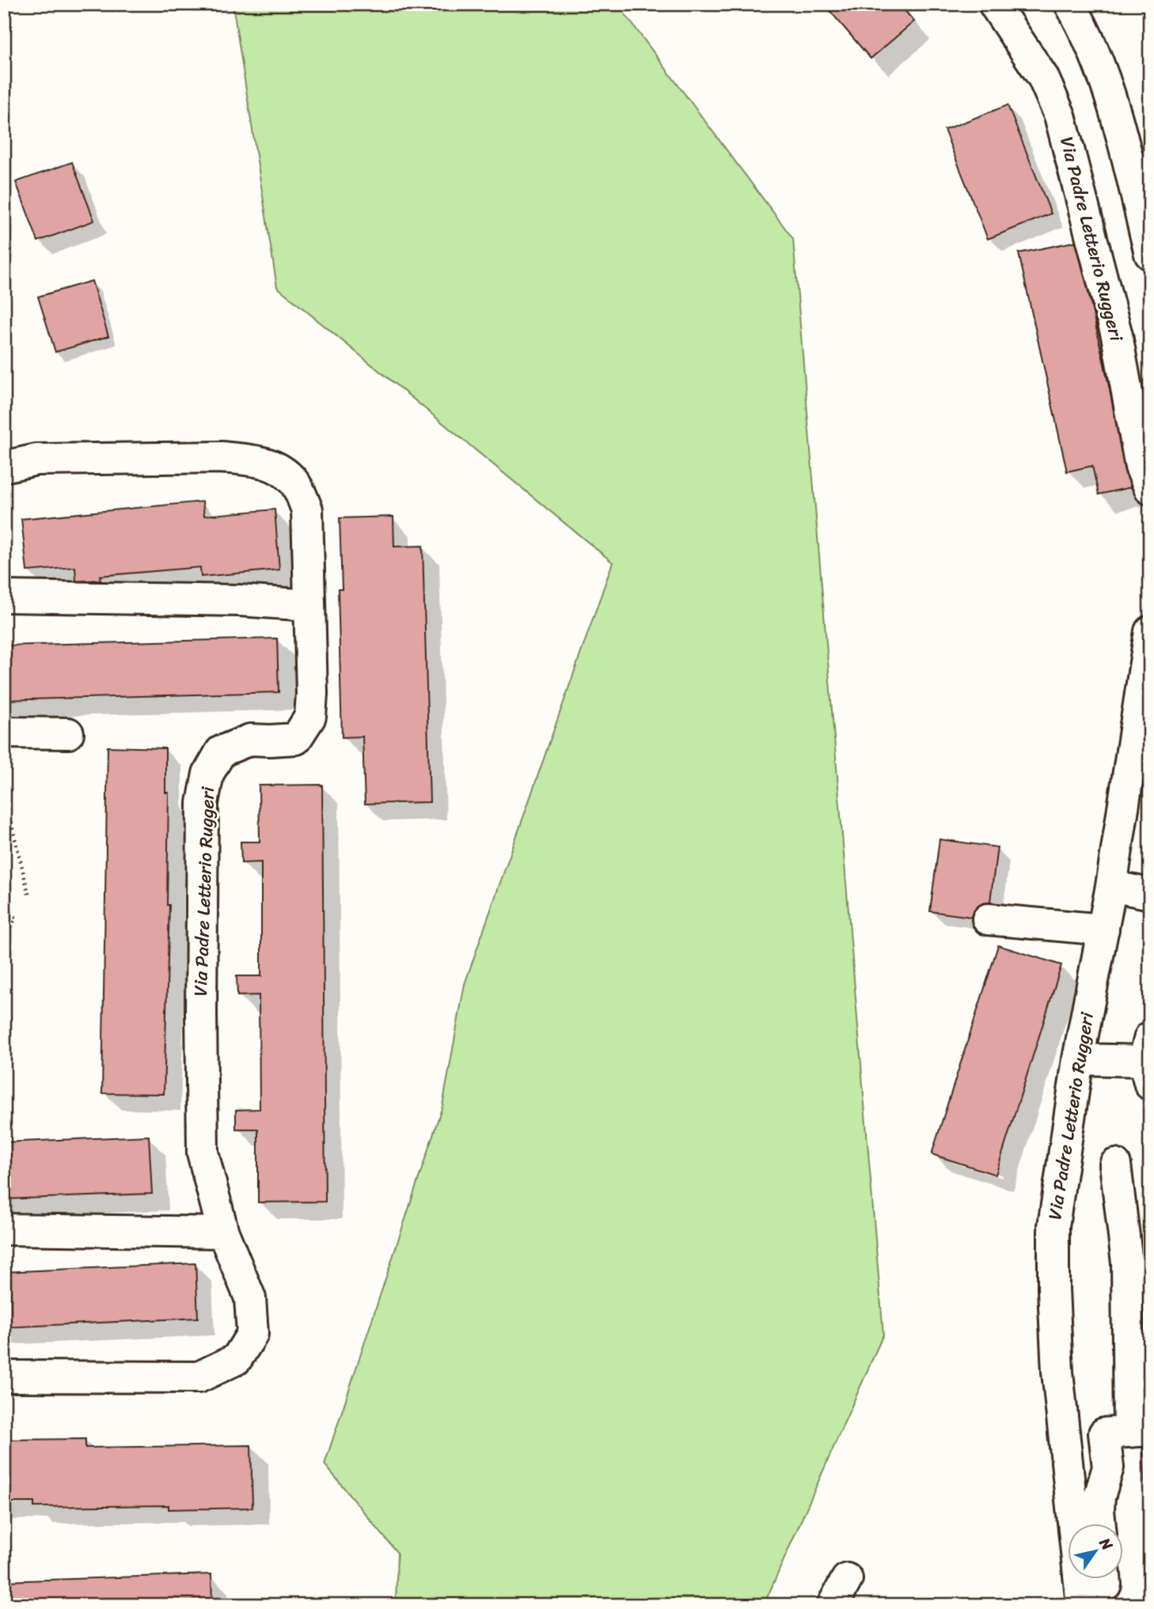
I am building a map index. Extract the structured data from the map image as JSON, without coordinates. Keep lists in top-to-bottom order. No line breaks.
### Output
{"streets":{"street":["Via Padre Letterio Ruggeri"]},"north":"top right"}
